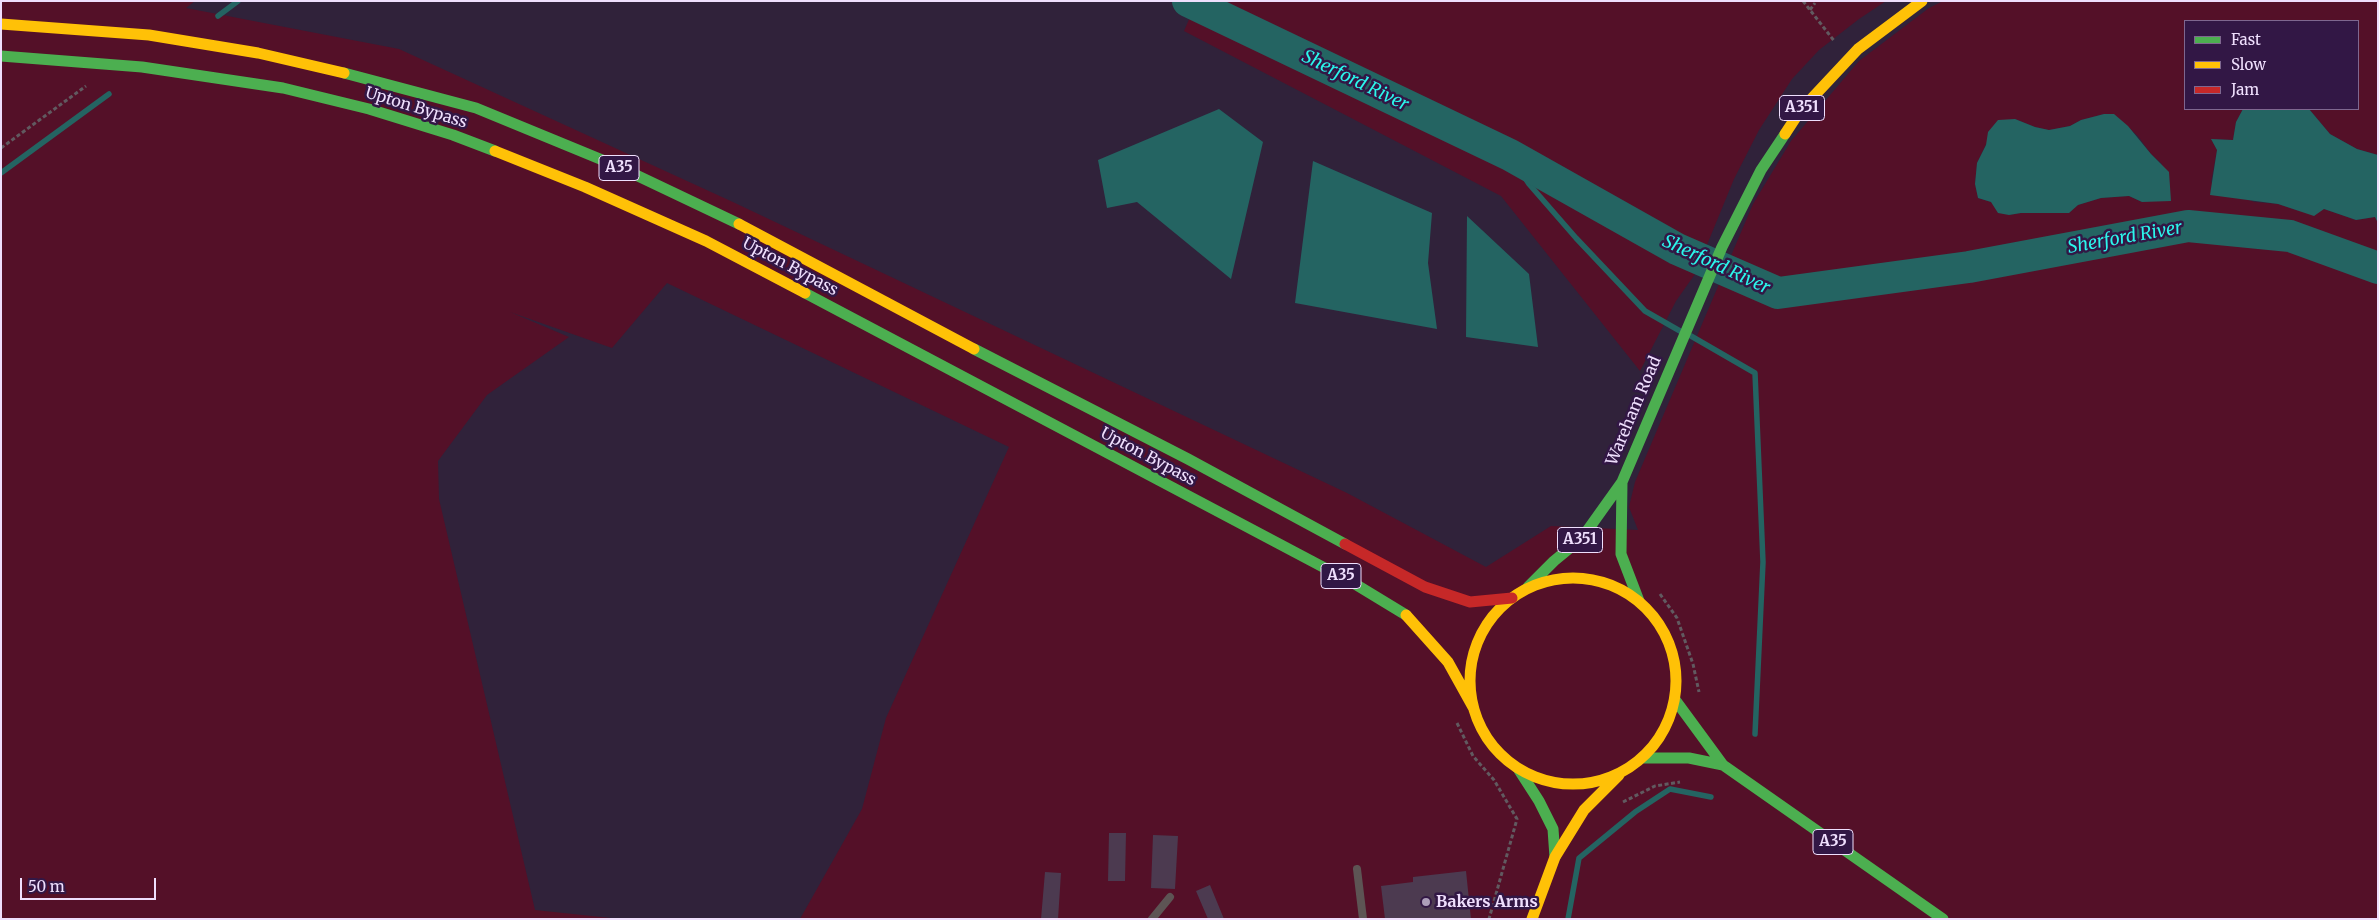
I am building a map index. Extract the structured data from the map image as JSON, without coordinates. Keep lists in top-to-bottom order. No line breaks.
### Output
{"streets":{"main road":["Upton Bypass","A351","A35","Wareham Road"]},"crossings":[["A351","Wareham Road"]],"water":["Sherford River"],"places":["Bakers Arms"],"legend":["Fast","Slow","Jam"],"scale_bar":"50 m"}
